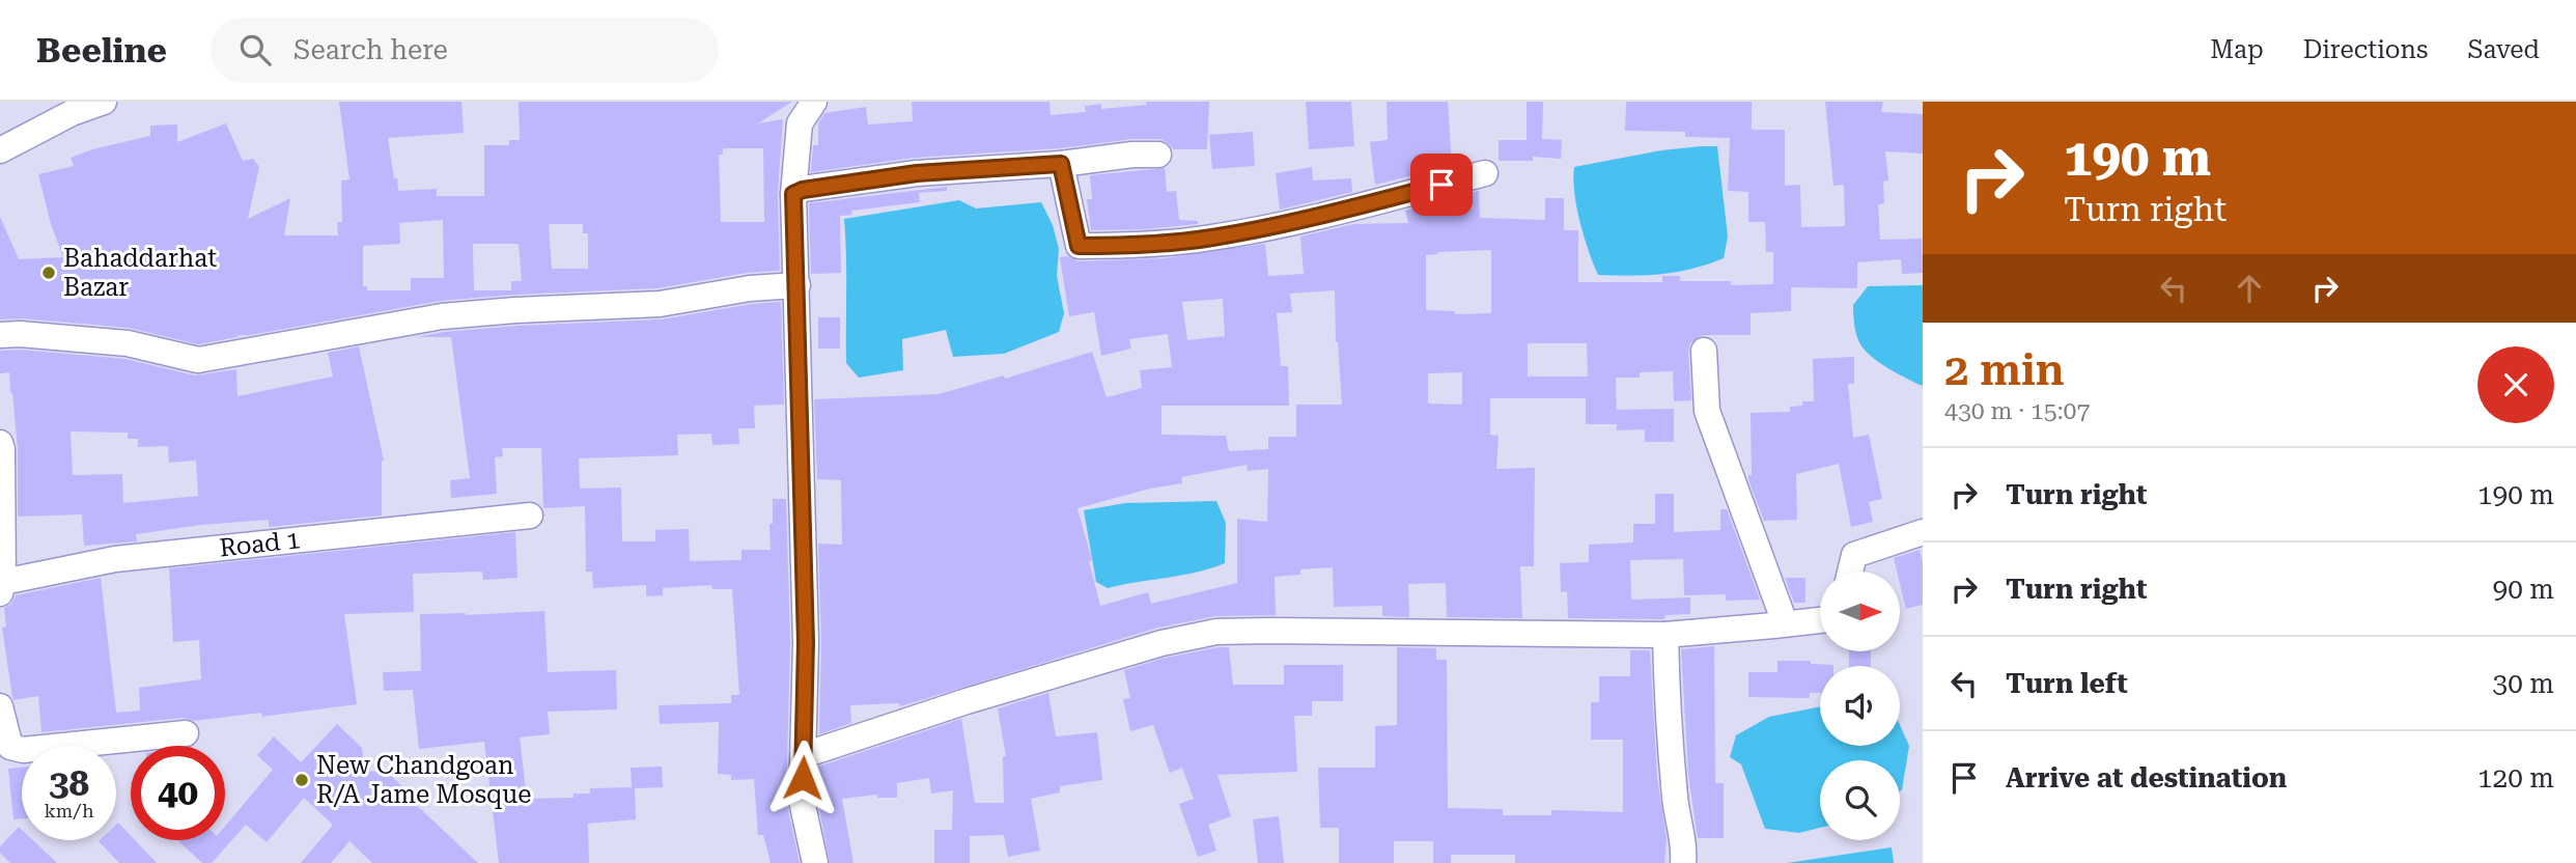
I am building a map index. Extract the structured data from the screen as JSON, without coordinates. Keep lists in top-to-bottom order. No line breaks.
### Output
{"streets":{"street":["Road 1"]},"places":["Bahaddarhat Bazar","New Chandgoan R/A Jame Mosque"],"north":"right","page":{"header":"Beeline","search":"Search here","nav":["Map","Directions","Saved"],"turn":["190 m","Turn right"],"heading":["2 min","430 m · 15:07"],"list":[{"name":"Turn right","value":"190 m"},{"name":"Turn right","value":"90 m"},{"name":"Turn left","value":"30 m"},{"name":"Arrive at destination","value":"120 m"}],"speed":"38 km/h","limit":"40"}}
